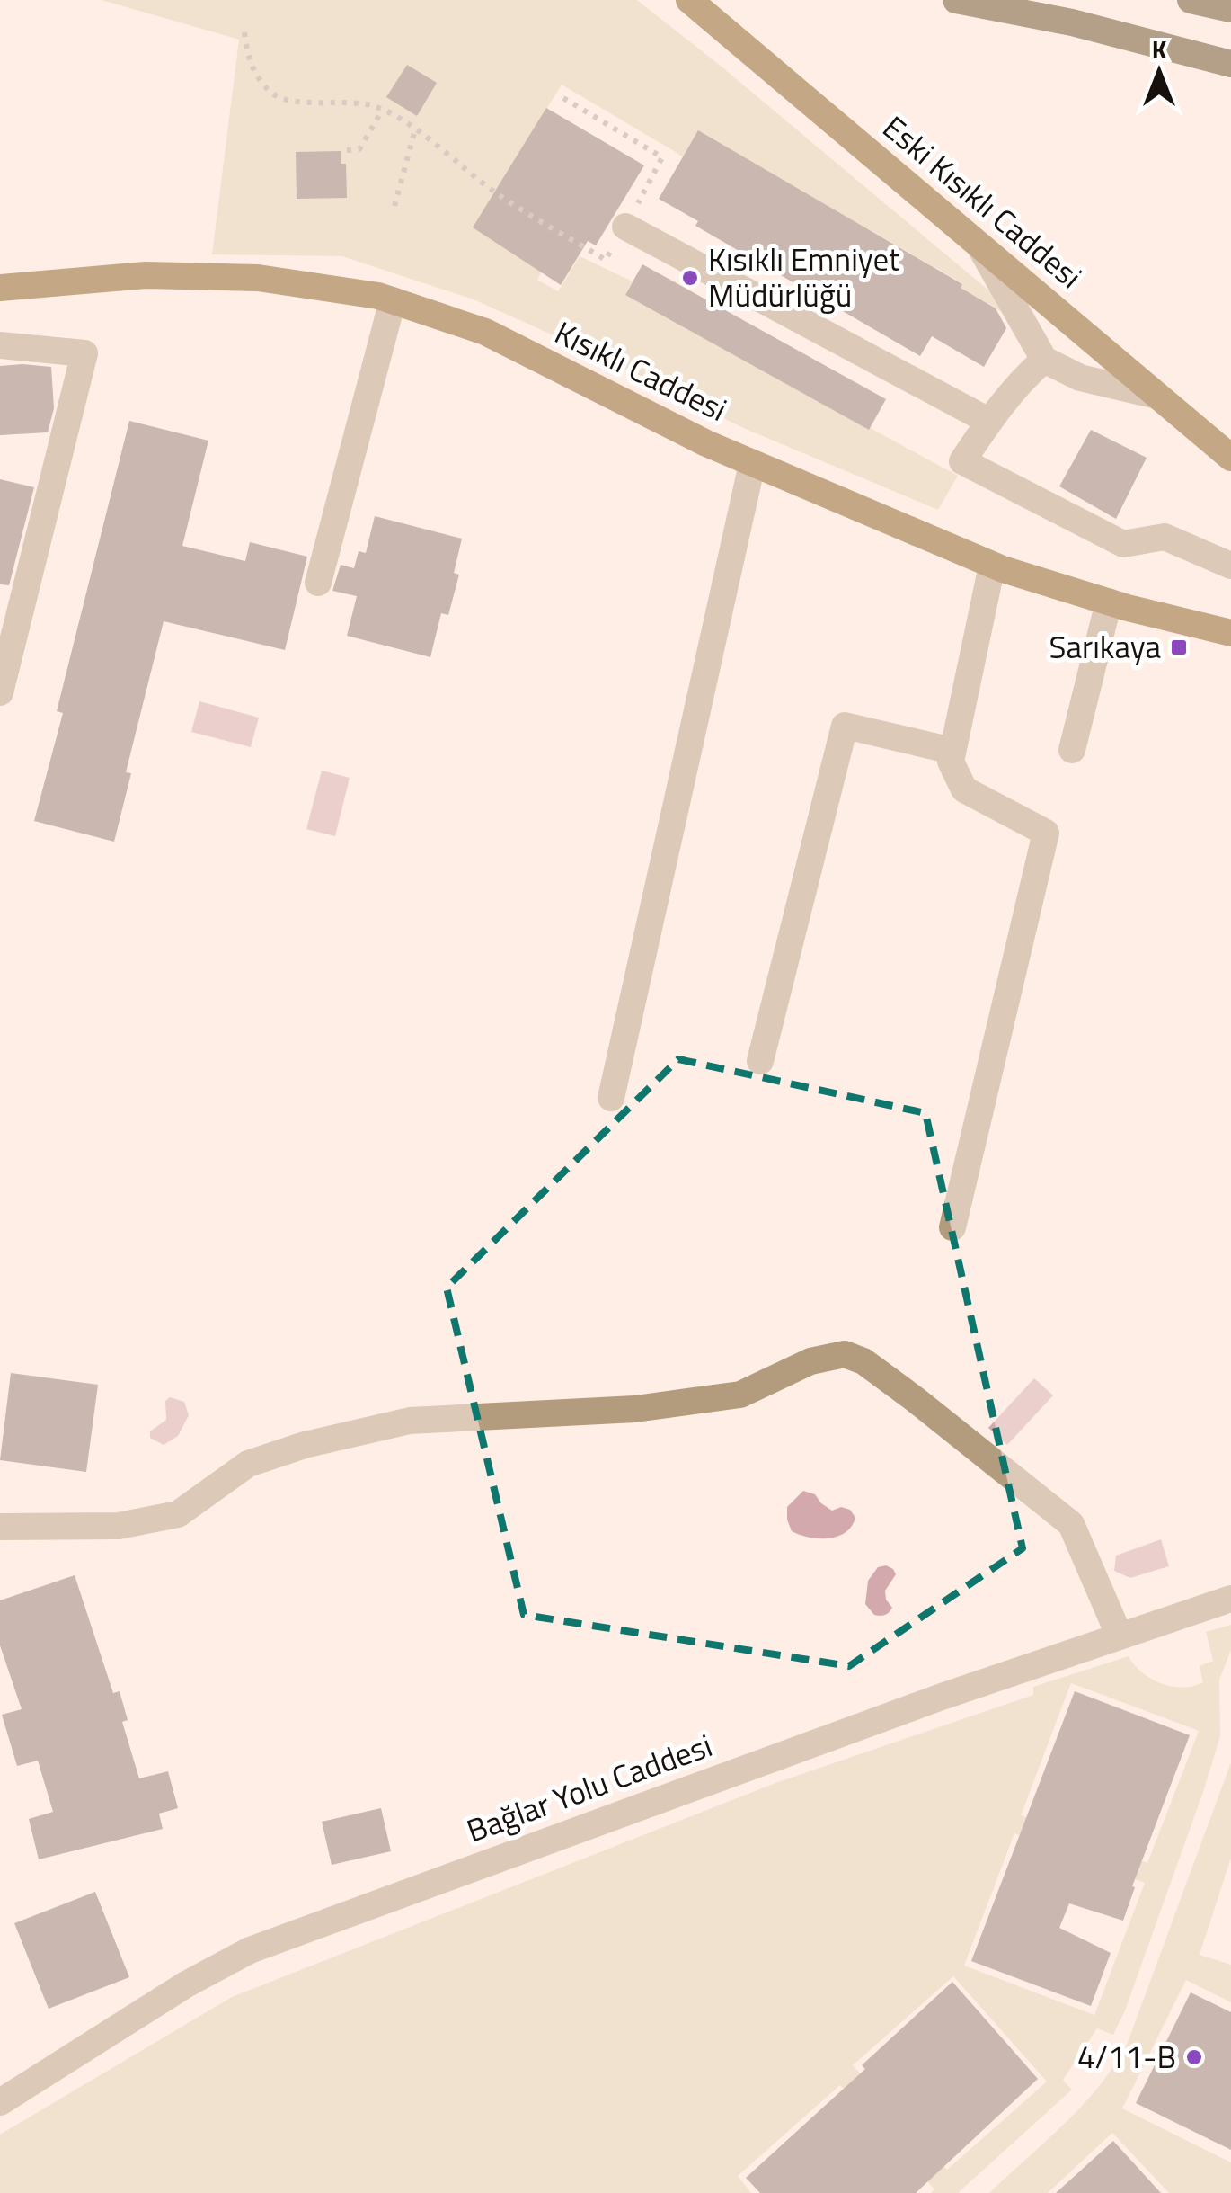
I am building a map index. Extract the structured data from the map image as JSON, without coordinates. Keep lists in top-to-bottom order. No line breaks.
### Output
{"streets":{"main road":["Eski Kısıklı Caddesi","Kısıklı Caddesi"],"street":["Bağlar Yolu Caddesi"]},"places":{"other":["Kısıklı Emniyet Müdürlüğü","4/11-B"],"transit":["Sarıkaya"]},"north":"top"}
